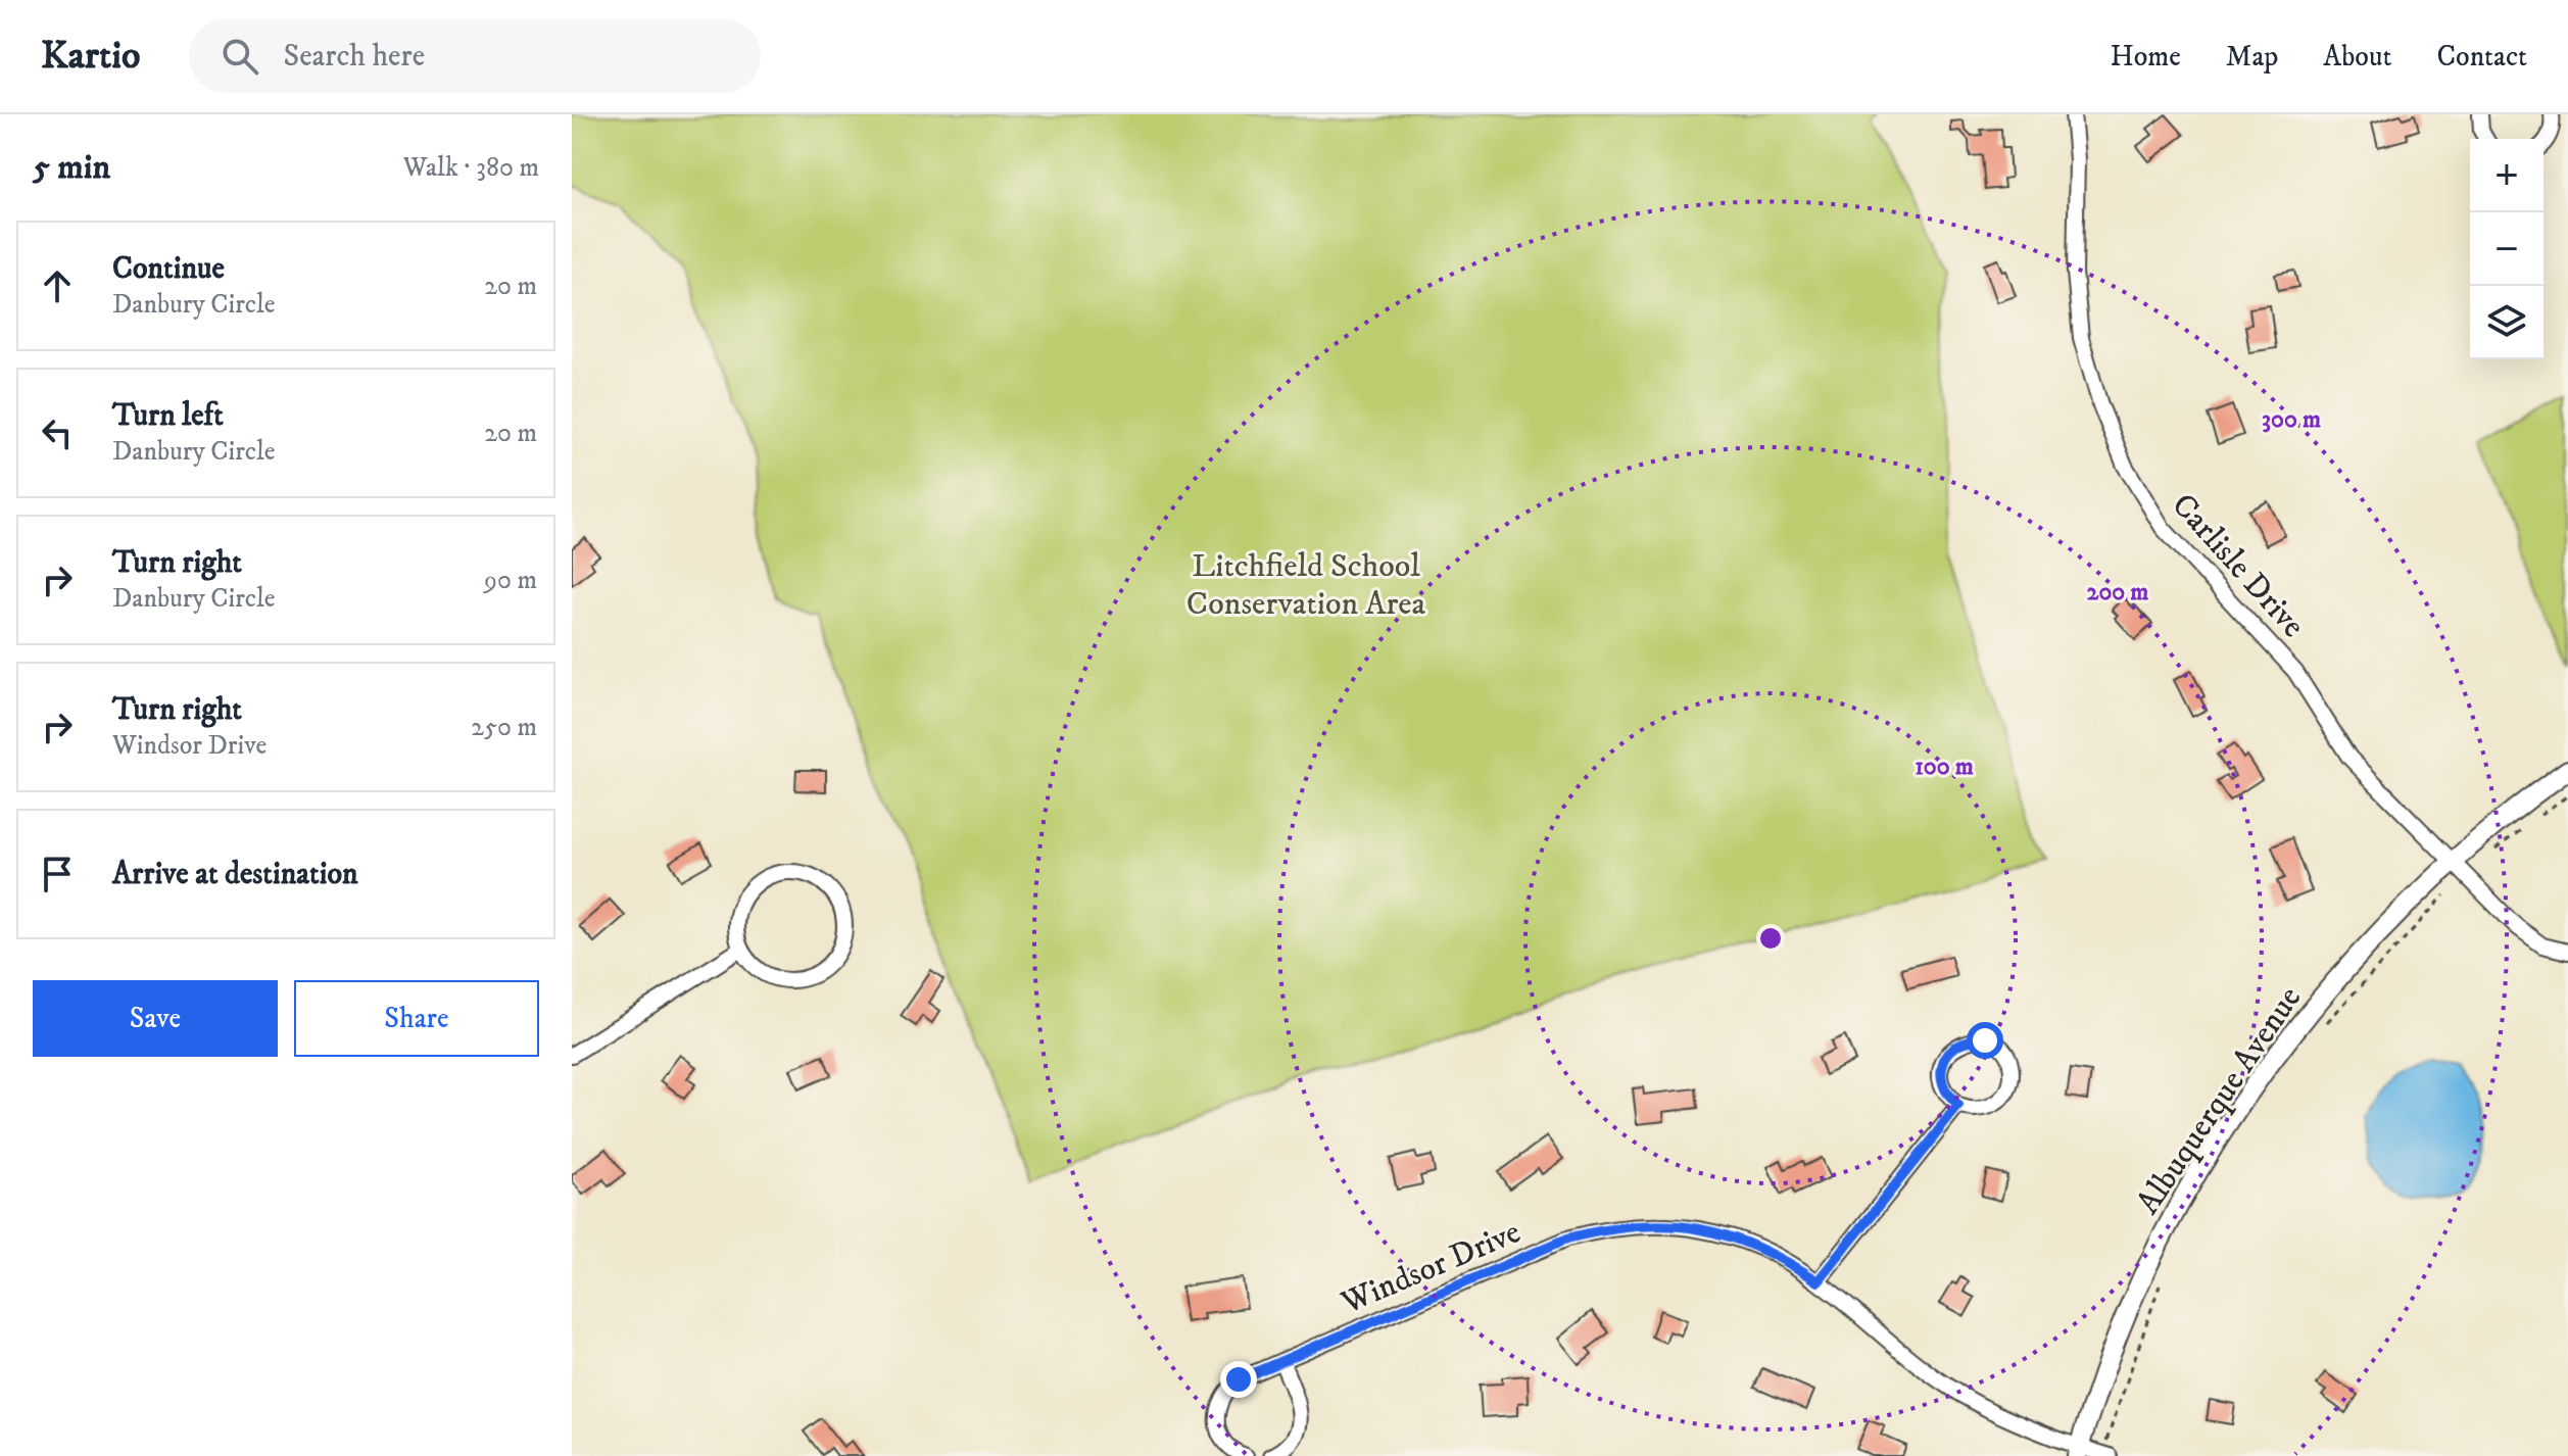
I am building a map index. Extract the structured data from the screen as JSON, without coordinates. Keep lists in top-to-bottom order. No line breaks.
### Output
{"streets":{"street":["Carlisle Drive","Albuquerque Avenue","Windsor Drive"]},"crossings":[["Carlisle Drive","Albuquerque Avenue"],["Albuquerque Avenue","Windsor Drive"]],"parks":["Litchfield School Conservation Area"],"page":{"header":"Kartio","search":"Search here","nav":["Home","Map","About","Contact"],"heading":["5 min","Walk · 380 m"],"map_buttons":["+","−"],"list":[["Continue","Danbury Circle","20 m"],["Turn left","Danbury Circle","20 m"],["Turn right","Danbury Circle","90 m"],["Turn right","Windsor Drive","250 m"],"Arrive at destination"],"buttons":["Save","Share"]},"rings":["300 m","200 m","100 m"]}
